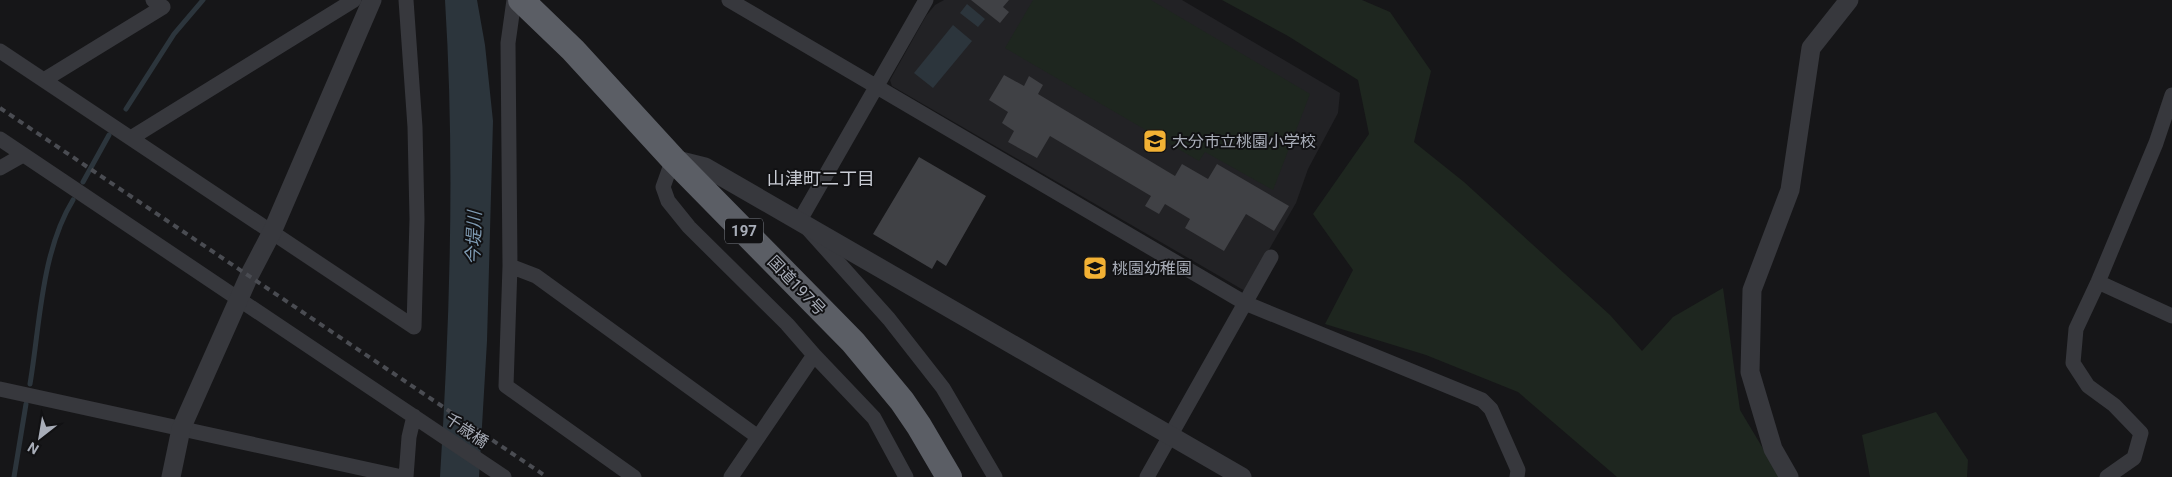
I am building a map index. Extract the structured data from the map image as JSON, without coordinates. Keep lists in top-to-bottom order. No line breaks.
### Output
{"streets":{"highway":["197","国道197号"],"street":["千歳橋"]},"districts":["山津町二丁目"],"water":["今堤川"],"places":{"school or university":["大分市立桃園小学校","桃園幼稚園"]},"north":"bottom left"}
